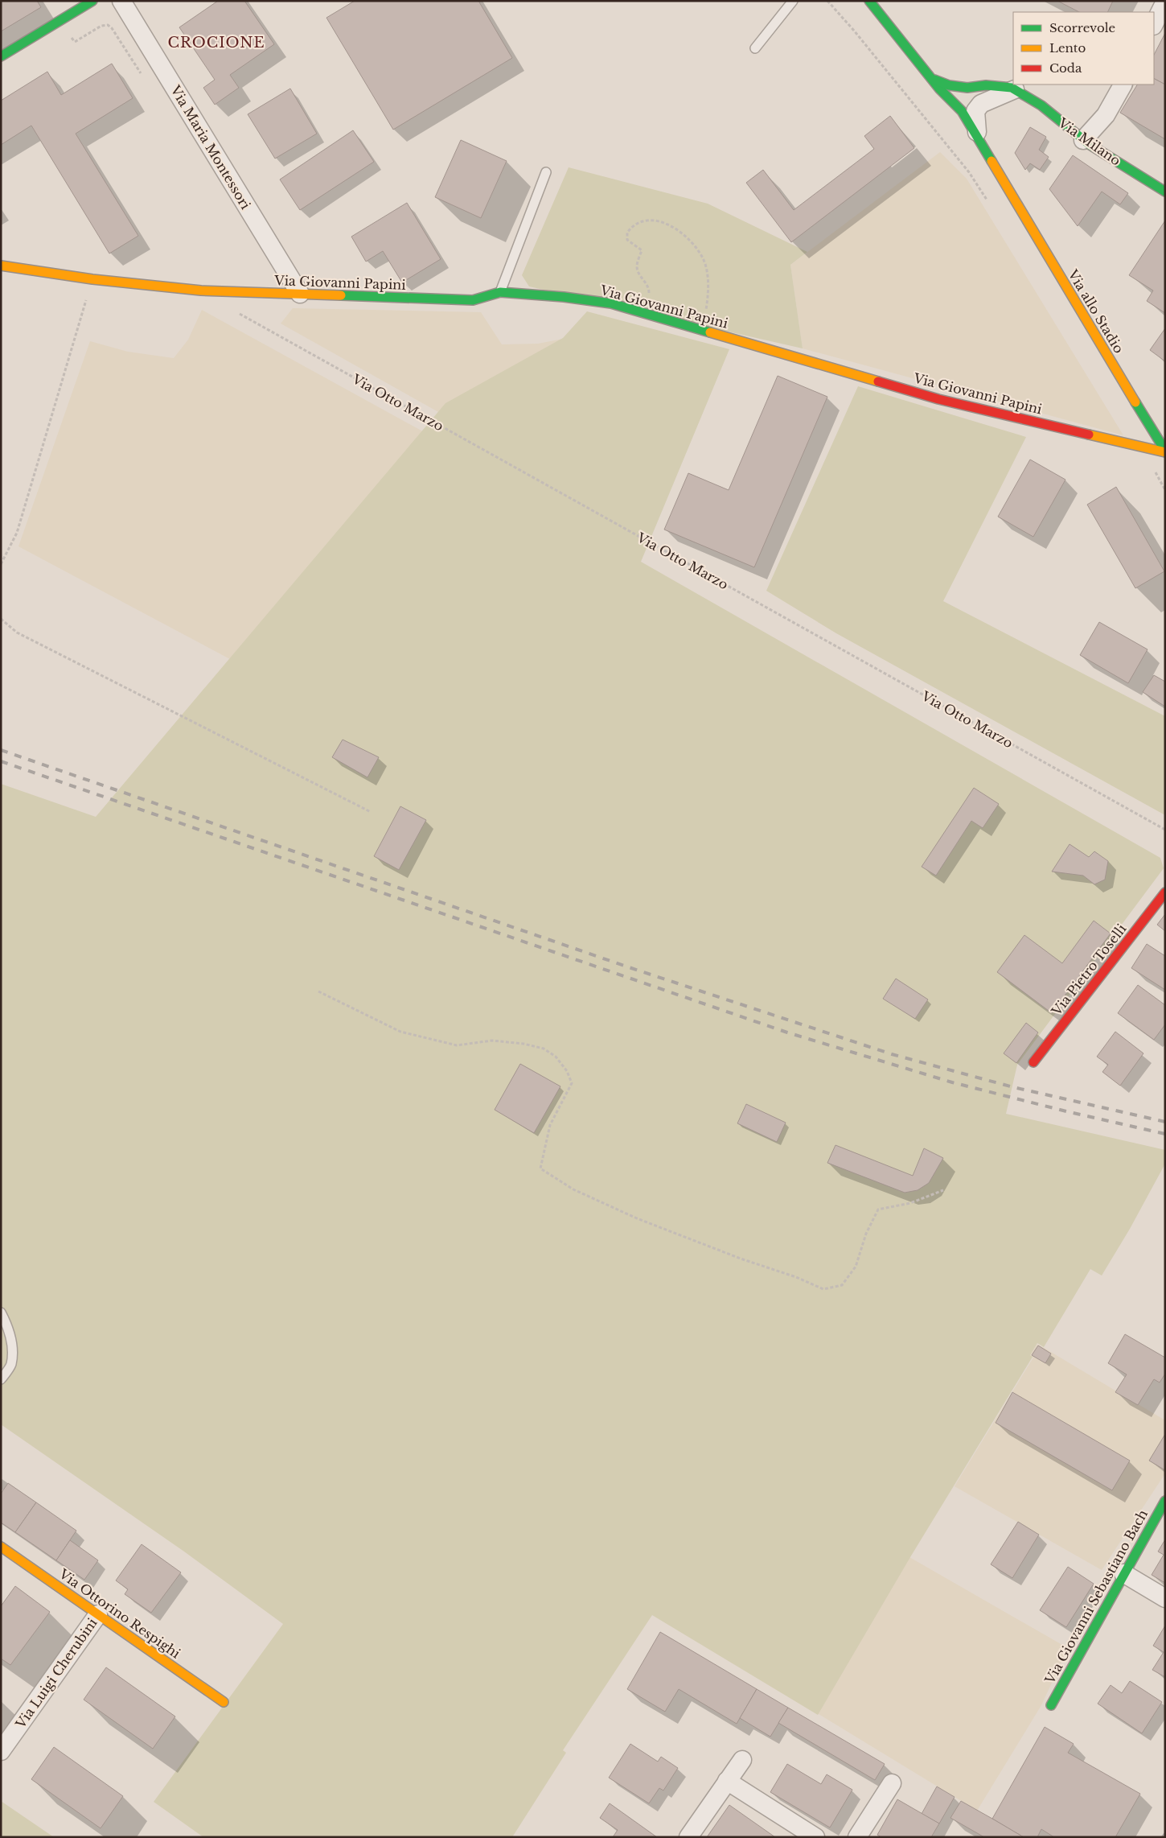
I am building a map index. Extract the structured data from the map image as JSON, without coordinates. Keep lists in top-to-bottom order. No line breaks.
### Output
{"streets":{"street":["Via Milano","Via Maria Montessori","Via Giovanni Papini","Via allo Stadio","Via Pietro Toselli","Via Giovanni Sebastiano Bach","Via Ottorino Respighi","Via Luigi Cherubini"],"path":["Via Otto Marzo"]},"crossings":[["Via Maria Montessori","Via Giovanni Papini"],["Via Giovanni Papini","Via allo Stadio"],["Via Ottorino Respighi","Via Luigi Cherubini"]],"districts":["CROCIONE"],"legend":["Scorrevole","Lento","Coda"]}
